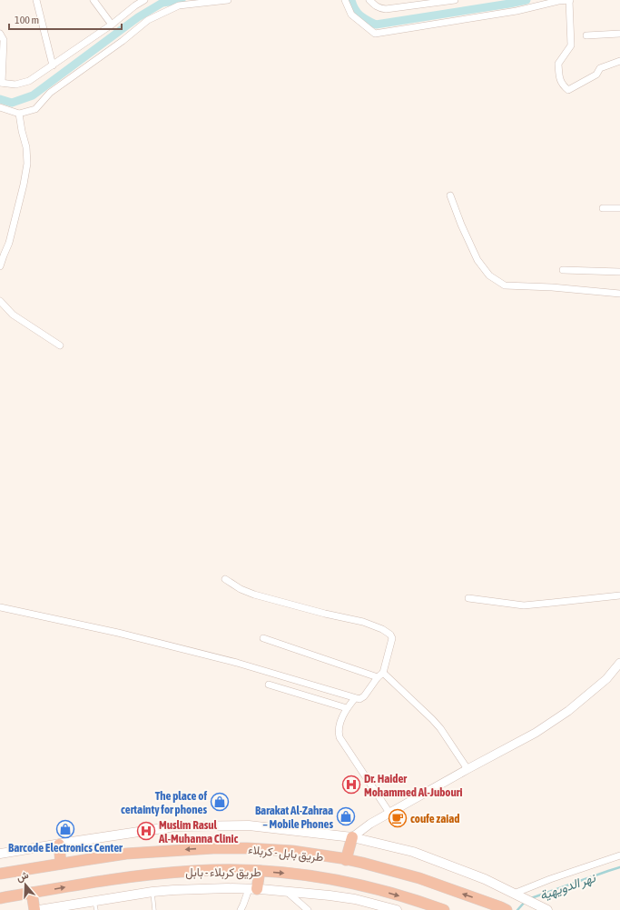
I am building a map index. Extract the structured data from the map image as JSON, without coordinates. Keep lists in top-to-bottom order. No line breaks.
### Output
{"streets":{"highway":["طريق بابل - كربلاء","طريق كربلاء - بابل"]},"one_way":["طريق بابل - كربلاء","طريق كربلاء - بابل"],"water":["نهر الدويهية"],"places":{"hospital":["Dr. Haider Mohammed Al-Jubouri","Muslim Rasul Al-Muhanna Clinic"],"shop":["The place of certainty for phones","Barakat Al-Zahraa – Mobile Phones","Barcode Electronics Center"],"cafe":["coufe zaiad"]},"scale_bar":"100 m","north":"top"}
